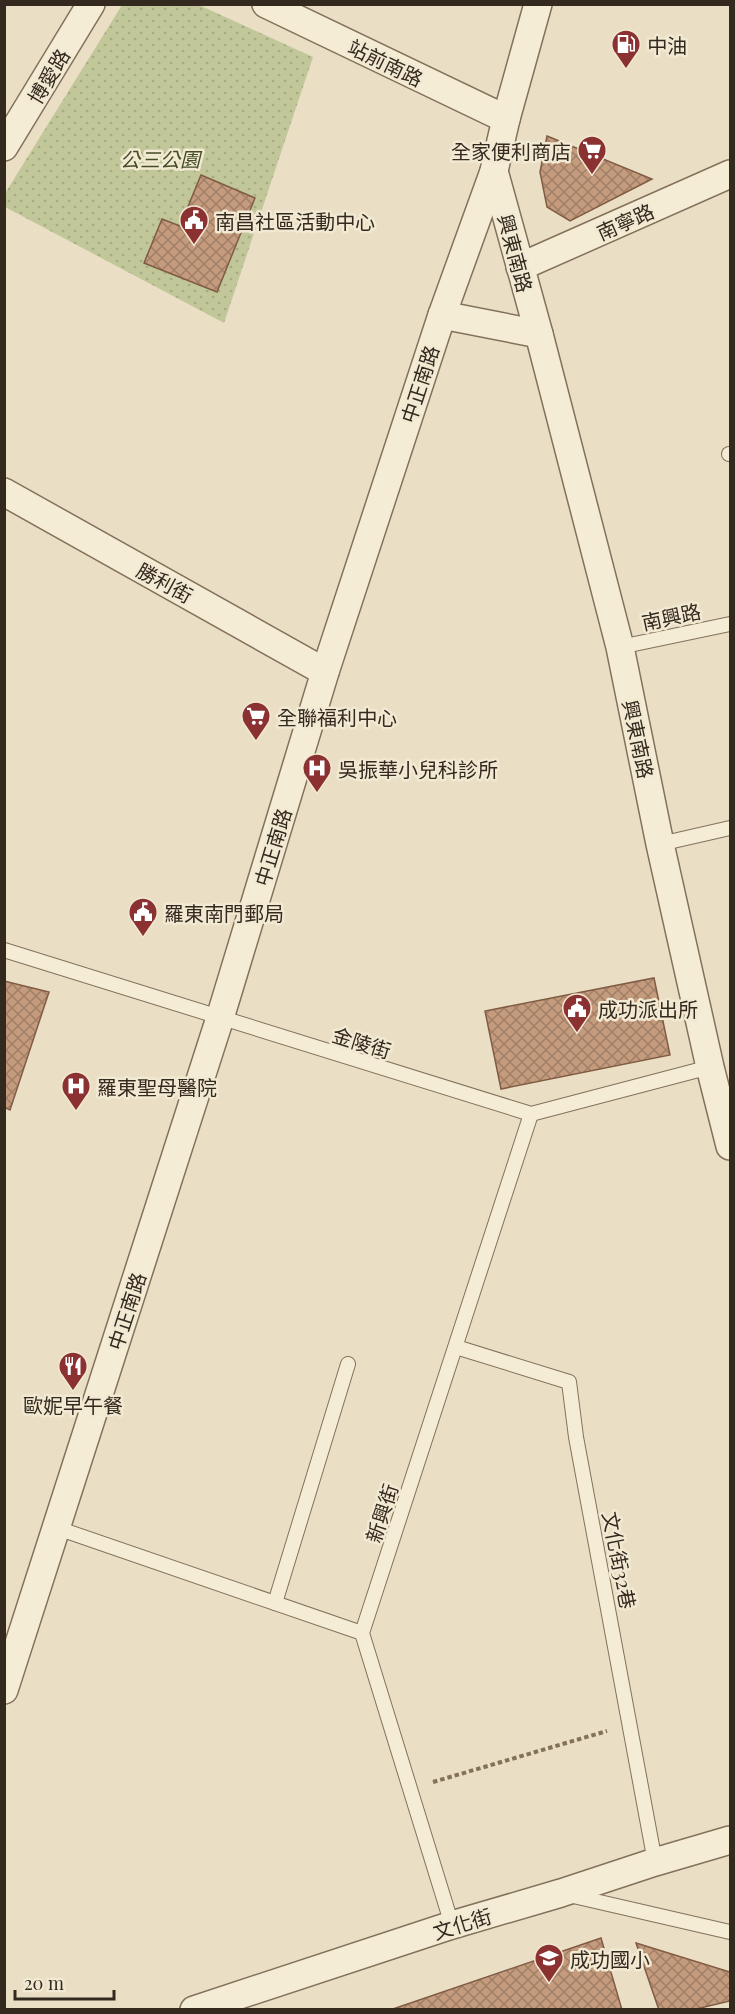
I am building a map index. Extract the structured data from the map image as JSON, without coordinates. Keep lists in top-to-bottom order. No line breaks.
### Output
{"streets":{"street":["站前南路","博愛路","南寧路","興東南路","中正南路","勝利街","文化街"],"lane":["南興路","金陵街","新興街","文化街32巷"]},"crossings":[["站前南路","中正南路"],["南寧路","興東南路"],["興東南路","中正南路"],["興東南路","南興路"],["中正南路","勝利街"],["中正南路","金陵街"],["金陵街","新興街"],["新興街","文化街32巷"],["文化街32巷","文化街"]],"parks":["公三公園"],"places":{"fuel station":["中油"],"supermarket":["全家便利商店","全聯福利中心"],"public building":["南昌社區活動中心","羅東南門郵局","成功派出所"],"hospital":["吳振華小兒科診所","羅東聖母醫院"],"restaurant":["歐妮早午餐"],"school or university":["成功國小"]},"scale_bar":"20 m"}
